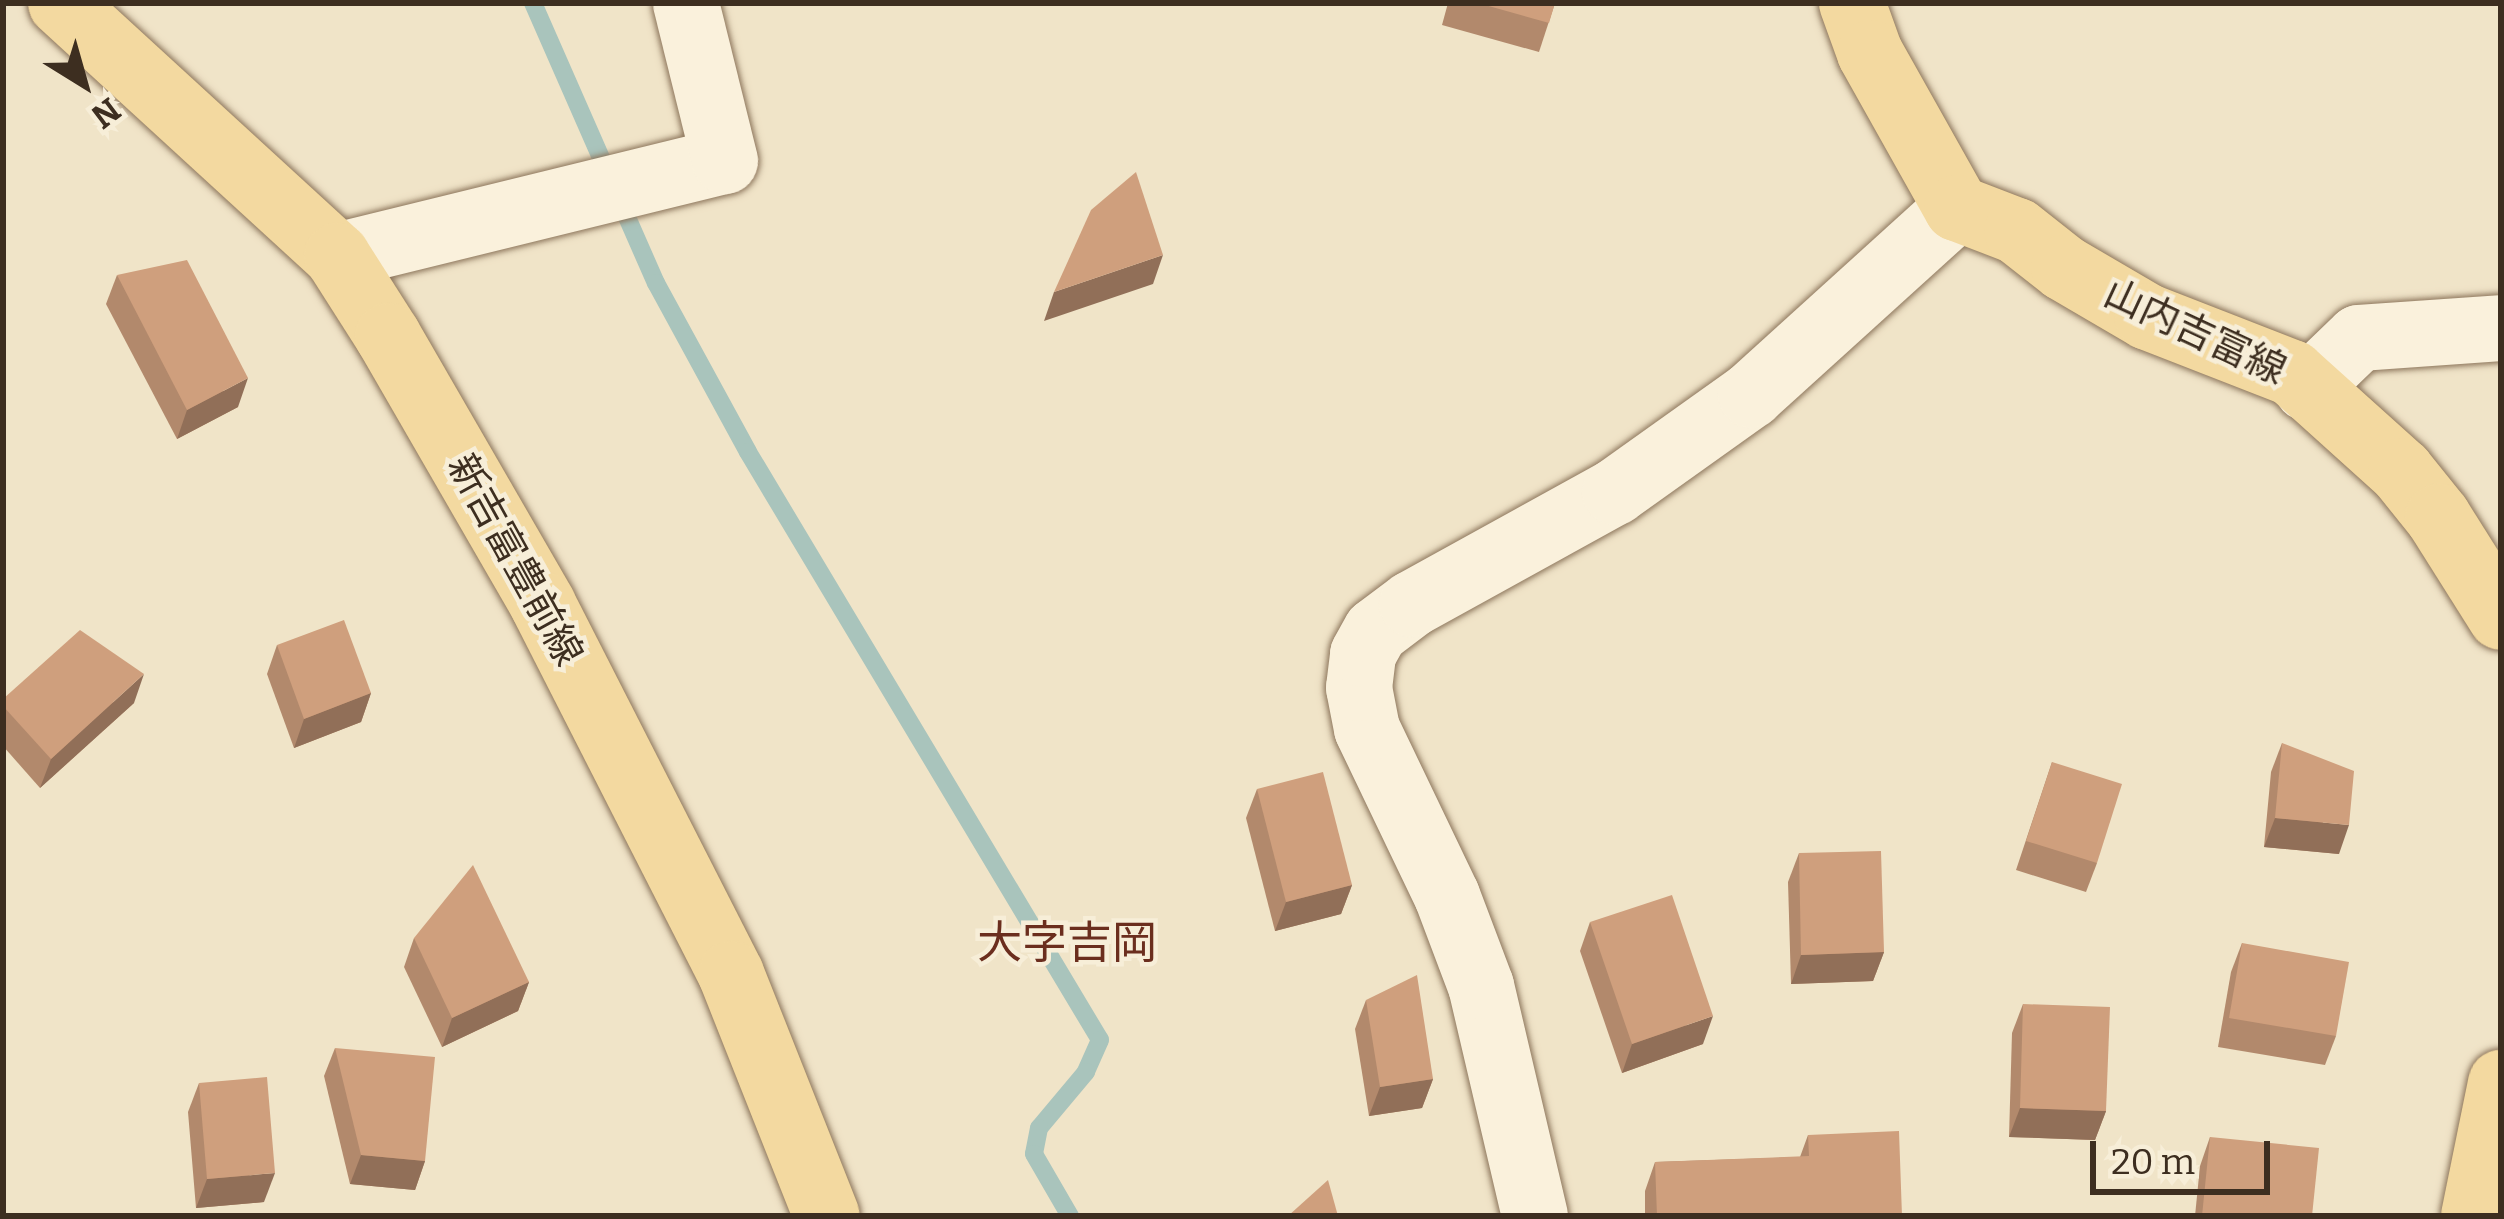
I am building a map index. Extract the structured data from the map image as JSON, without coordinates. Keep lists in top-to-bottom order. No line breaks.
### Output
{"streets":{"main road":["山内吉富線","新吉富豊前線"]},"districts":["大字吉岡"],"scale_bar":"20 m","north":"bottom right"}
